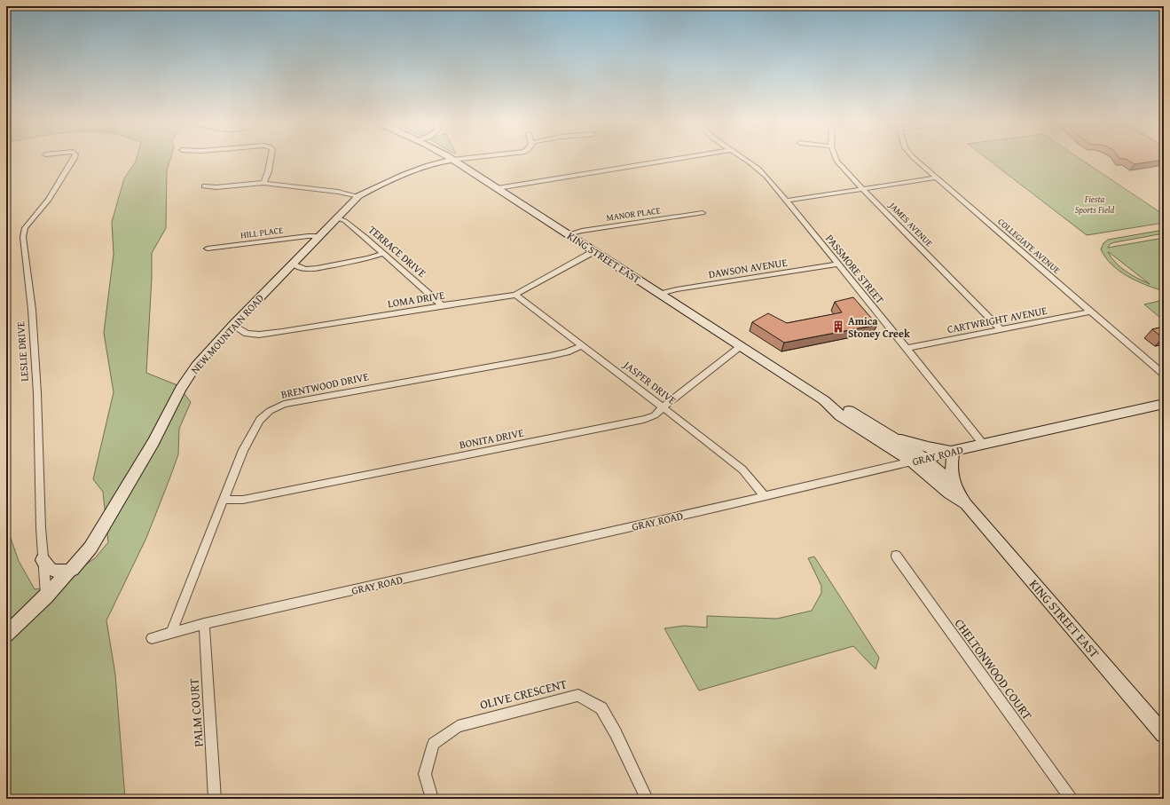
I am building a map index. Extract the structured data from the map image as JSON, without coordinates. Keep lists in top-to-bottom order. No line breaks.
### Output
{"streets":{"main road":["KING STREET EAST","NEW MOUNTAIN ROAD","GRAY ROAD"],"street":["MANOR PLACE","JAMES AVENUE","HILL PLACE","COLLEGIATE AVENUE","TERRACE DRIVE","DAWSON AVENUE","PASSMORE STREET","LOMA DRIVE","CARTWRIGHT AVENUE","LESLIE DRIVE","JASPER DRIVE","BRENTWOOD DRIVE","BONITA DRIVE","CHELTONWOOD COURT","OLIVE CRESCENT","PALM COURT"]},"crossings":[["MANOR PLACE","KING STREET EAST"],["JAMES AVENUE","CARTWRIGHT AVENUE"],["HILL PLACE","NEW MOUNTAIN ROAD"],["COLLEGIATE AVENUE","CARTWRIGHT AVENUE"],["TERRACE DRIVE","LOMA DRIVE"],["TERRACE DRIVE","NEW MOUNTAIN ROAD"],["KING STREET EAST","DAWSON AVENUE"],["KING STREET EAST","LOMA DRIVE"],["KING STREET EAST","NEW MOUNTAIN ROAD"],["KING STREET EAST","BONITA DRIVE"],["KING STREET EAST","GRAY ROAD"],["DAWSON AVENUE","PASSMORE STREET"],["PASSMORE STREET","CARTWRIGHT AVENUE"],["PASSMORE STREET","GRAY ROAD"],["LOMA DRIVE","NEW MOUNTAIN ROAD"],["LOMA DRIVE","JASPER DRIVE"],["NEW MOUNTAIN ROAD","LESLIE DRIVE"],["JASPER DRIVE","BRENTWOOD DRIVE"],["JASPER DRIVE","BONITA DRIVE"],["JASPER DRIVE","GRAY ROAD"],["BRENTWOOD DRIVE","BONITA DRIVE"],["BRENTWOOD DRIVE","GRAY ROAD"],["GRAY ROAD","PALM COURT"]],"parks":["Fiesta Sports Field"],"places":{"building":["Amica Stoney Creek"]}}
